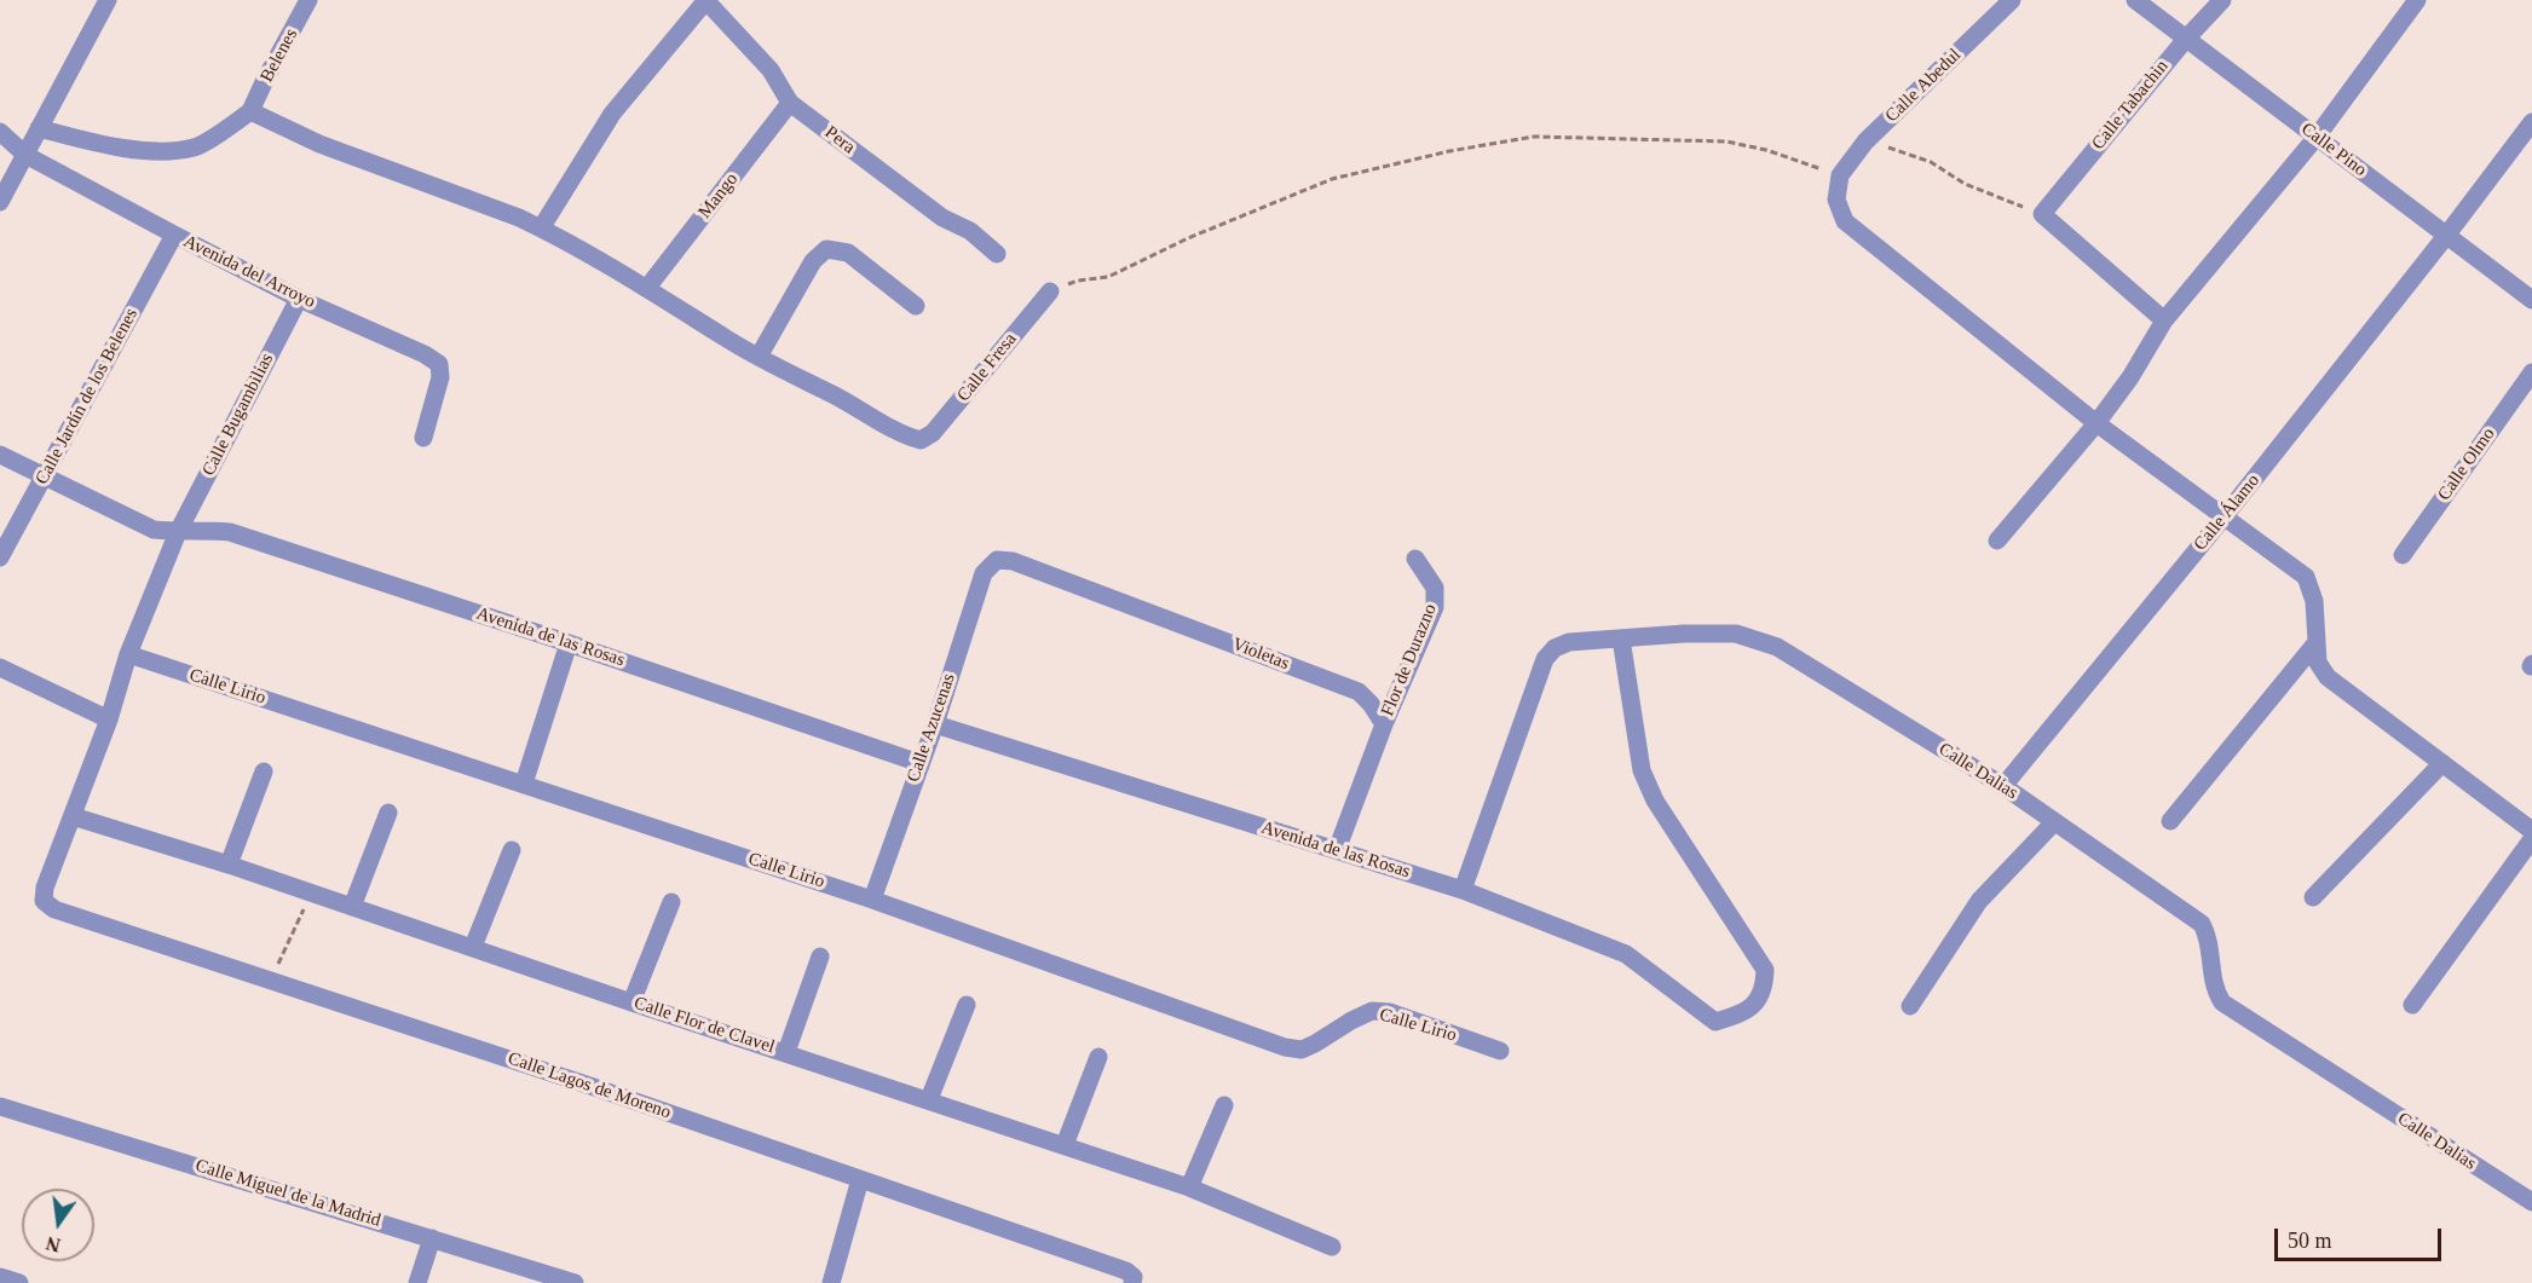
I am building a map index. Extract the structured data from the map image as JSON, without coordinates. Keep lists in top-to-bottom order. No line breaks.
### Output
{"streets":{"street":["Belenes","Calle Abedul","Calle Tabachin","Pera","Calle Pino","Mango","Avenida del Arroyo","Calle Fresa","Calle Jardín de los Belenes","Calle Bugambilias","Calle Olmo","Calle Álamo","Avenida de las Rosas","Violetas","Flor de Durazno","Calle Lirio","Calle Azucenas","Calle Dalias","Calle Flor de Clavel","Calle Lagos de Moreno","Calle Miguel de la Madrid"]},"crossings":[["Calle Tabachin","Calle Pino"],["Pera","Mango"],["Calle Pino","Calle Álamo"],["Avenida del Arroyo","Calle Jardín de los Belenes"],["Avenida del Arroyo","Calle Bugambilias"],["Calle Jardín de los Belenes","Avenida de las Rosas"],["Calle Bugambilias","Avenida de las Rosas"],["Calle Bugambilias","Calle Lirio"],["Calle Álamo","Calle Dalias"],["Avenida de las Rosas","Calle Azucenas"],["Avenida de las Rosas","Calle Dalias"],["Violetas","Flor de Durazno"],["Violetas","Calle Azucenas"],["Calle Lirio","Calle Azucenas"],["Calle Flor de Clavel","Calle Lagos de Moreno"]],"scale_bar":"50 m","north":"bottom"}
